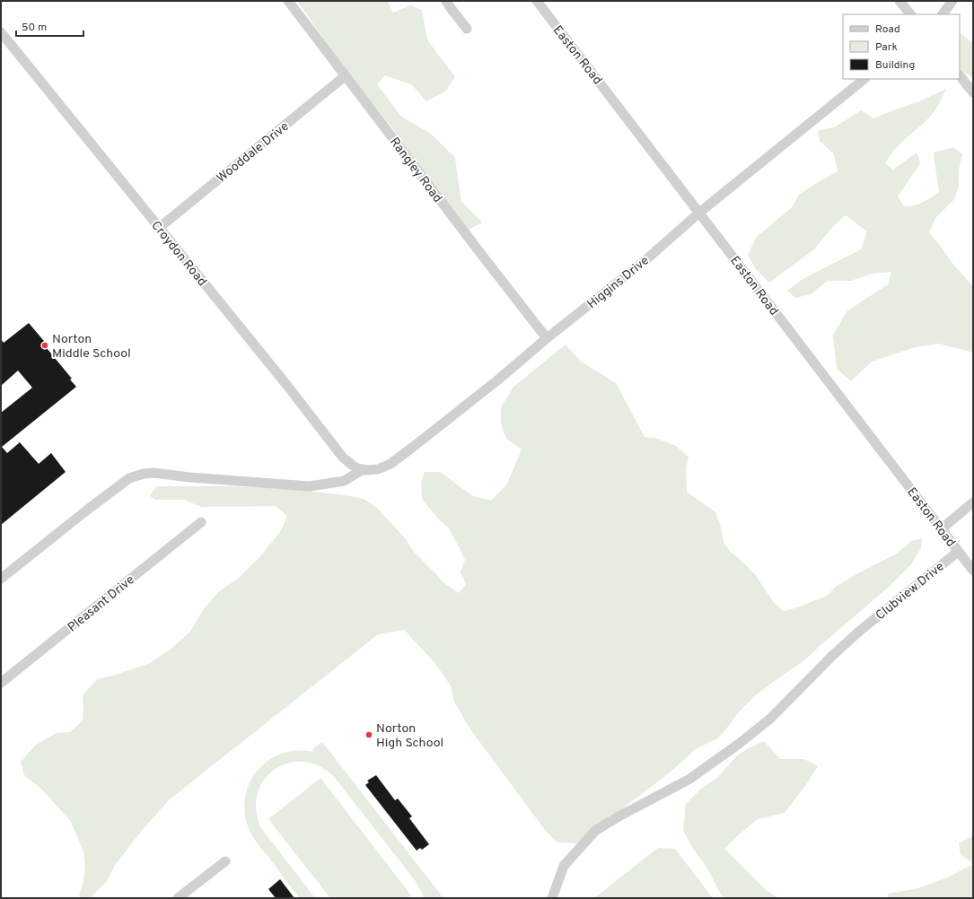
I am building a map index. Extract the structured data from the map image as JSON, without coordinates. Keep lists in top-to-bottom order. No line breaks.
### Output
{"streets":{"street":["Easton Road","Wooddale Drive","Rangley Road","Croydon Road","Higgins Drive","Clubview Drive","Pleasant Drive"]},"crossings":[["Easton Road","Higgins Drive"],["Easton Road","Clubview Drive"],["Wooddale Drive","Rangley Road"],["Wooddale Drive","Croydon Road"],["Rangley Road","Higgins Drive"],["Croydon Road","Higgins Drive"]],"places":["Norton Middle School","Norton High School"],"legend":["Road","Park","Building"],"scale_bar":"50 m"}
